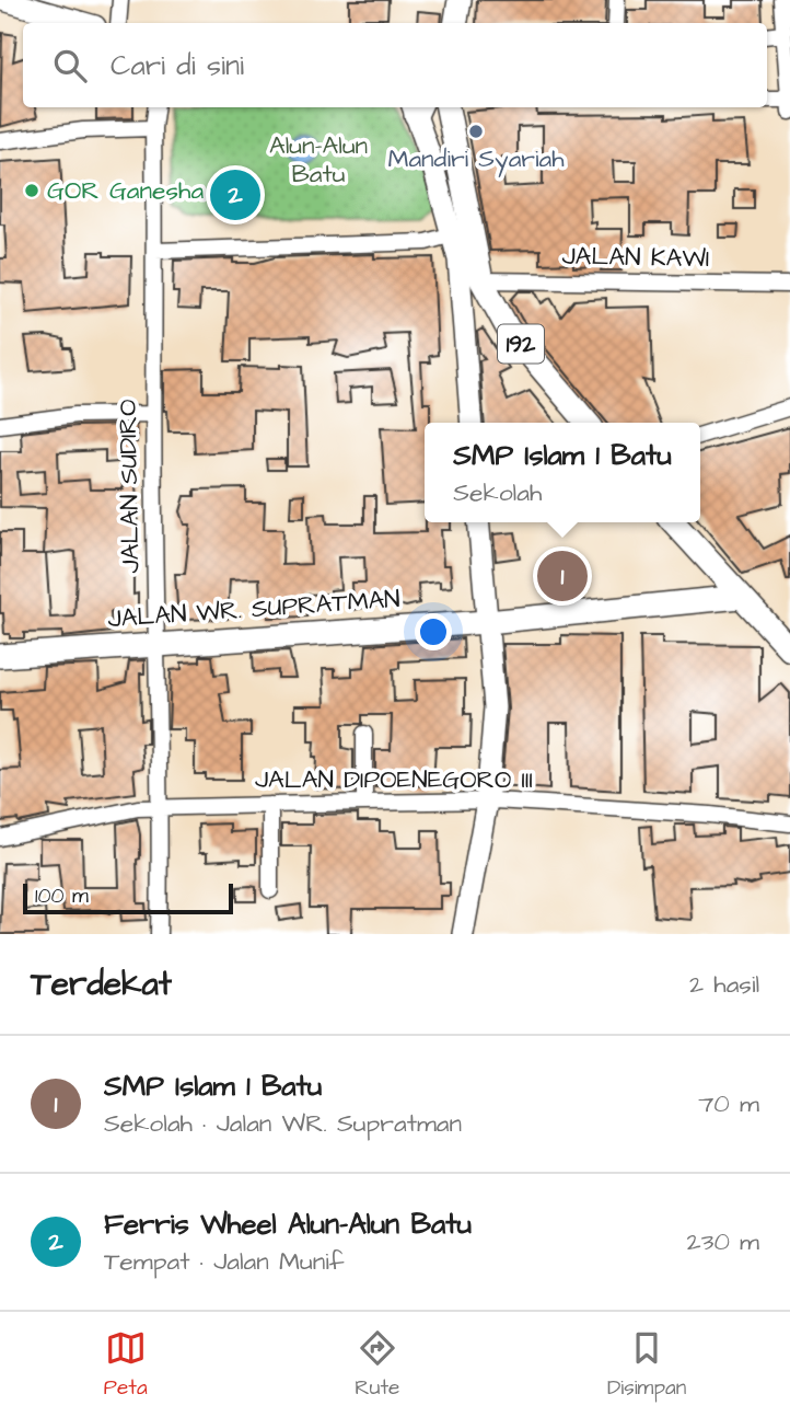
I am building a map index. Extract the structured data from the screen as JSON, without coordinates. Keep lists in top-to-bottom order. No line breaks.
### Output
{"streets":{"main road":["192","JALAN WR. SUPRATMAN"],"street":["JALAN KAWI","JALAN SUDIRO","JALAN DIPOENEGORO III"]},"crossings":[["JALAN KAWI","192"],["JALAN SUDIRO","JALAN WR. SUPRATMAN"],["JALAN SUDIRO","JALAN DIPOENEGORO III"]],"parks":["Alun-Alun Batu"],"places":["Mandiri Syariah","GOR Ganesha"],"scale_bar":"100 m","page":{"search":"Cari di sini","pins":["2","1"],"popup":["SMP Islam 1 Batu","Sekolah"],"scale":"100 m","heading":["Terdekat","2 hasil"],"list":[{"mark":"1","name":"SMP Islam 1 Batu","note":"Sekolah · Jalan WR. Supratman","value":"70 m"},{"mark":"2","name":"Ferris Wheel Alun-Alun Batu","note":"Tempat · Jalan Munif","value":"230 m"}],"nav":["Peta","Rute","Disimpan"]}}
